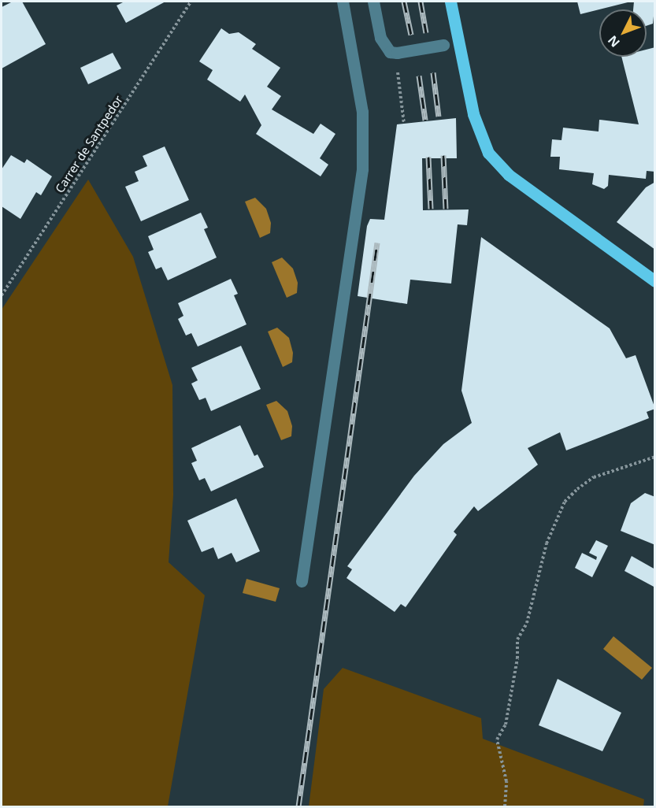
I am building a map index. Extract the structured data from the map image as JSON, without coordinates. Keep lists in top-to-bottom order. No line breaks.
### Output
{"streets":{"path":["Carrer de Santpedor"]},"north":"bottom left"}
